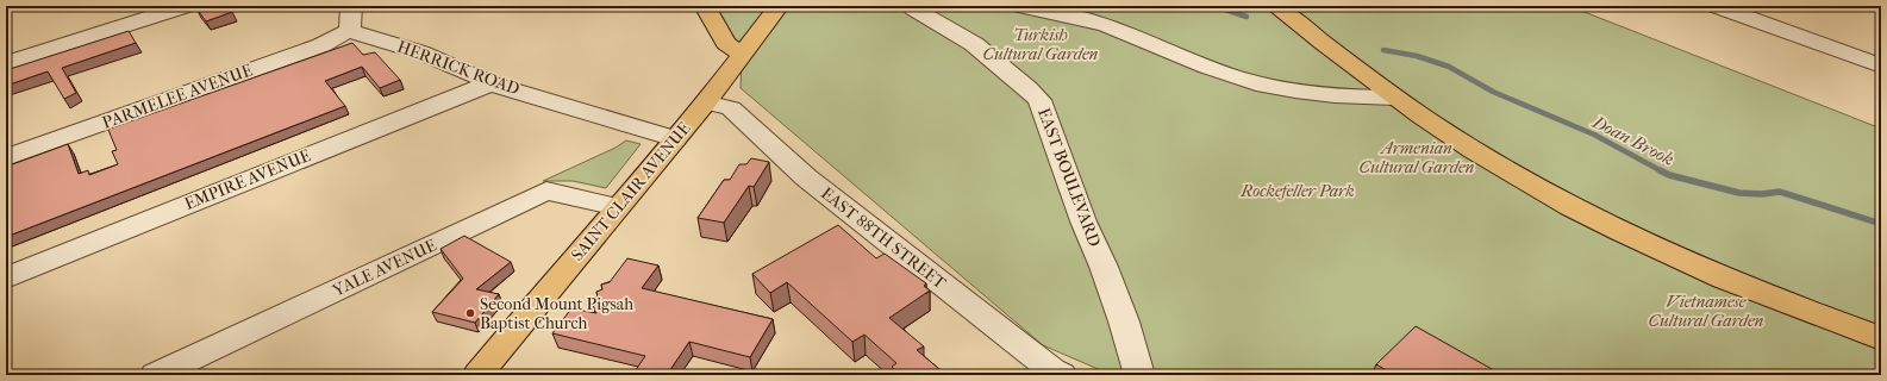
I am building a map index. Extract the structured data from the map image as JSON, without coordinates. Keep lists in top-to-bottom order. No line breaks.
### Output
{"streets":{"main road":["SAINT CLAIR AVENUE"],"street":["HERRICK ROAD","PARMELEE AVENUE","EAST BOULEVARD","EMPIRE AVENUE","EAST 88TH STREET","YALE AVENUE"]},"crossings":[["HERRICK ROAD","PARMELEE AVENUE"],["HERRICK ROAD","EMPIRE AVENUE"],["HERRICK ROAD","SAINT CLAIR AVENUE"],["SAINT CLAIR AVENUE","EAST 88TH STREET"],["SAINT CLAIR AVENUE","YALE AVENUE"]],"water":["Doan Brook"],"parks":["Turkish Cultural Garden","Armenian Cultural Garden","Rockefeller Park","Vietnamese Cultural Garden"],"places":["Second Mount Pigsah Baptist Church"]}
